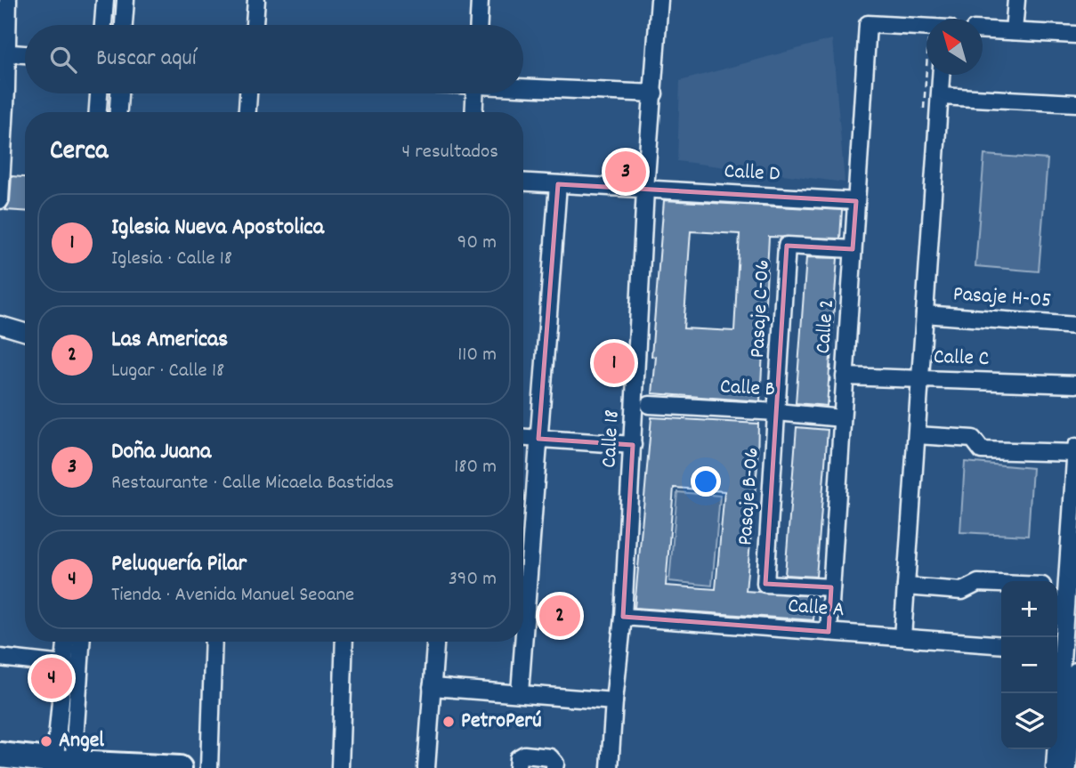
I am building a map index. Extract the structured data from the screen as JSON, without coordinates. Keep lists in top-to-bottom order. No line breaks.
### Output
{"streets":{"street":["Calle D","Pasaje H-05","Pasaje C-06","Calle 2","Calle C","Calle B","Calle 18","Pasaje B-06","Calle A"]},"crossings":[["Calle D","Calle 2"],["Calle D","Calle 18"],["Pasaje C-06","Calle 2"],["Pasaje C-06","Calle B"],["Pasaje C-06","Pasaje B-06"],["Calle 2","Calle C"],["Calle 2","Calle B"],["Calle 2","Pasaje B-06"],["Calle 2","Calle A"],["Calle B","Pasaje B-06"],["Calle 18","Calle A"]],"places":["PetroPerú","Angel"],"north":"top left","page":{"search":"Buscar aquí","heading":["Cerca","4 resultados"],"pins":["3","1","2","4"],"list":[{"mark":"1","name":"Iglesia Nueva Apostolica","note":"Iglesia · Calle 18","value":"90 m"},{"mark":"2","name":"Las Americas","note":"Lugar · Calle 18","value":"110 m"},{"mark":"3","name":"Doña Juana","note":"Restaurante · Calle Micaela Bastidas","value":"180 m"},{"mark":"4","name":"Peluquería Pilar","note":"Tienda · Avenida Manuel Seoane","value":"390 m"}],"map_buttons":["+","−"]}}
